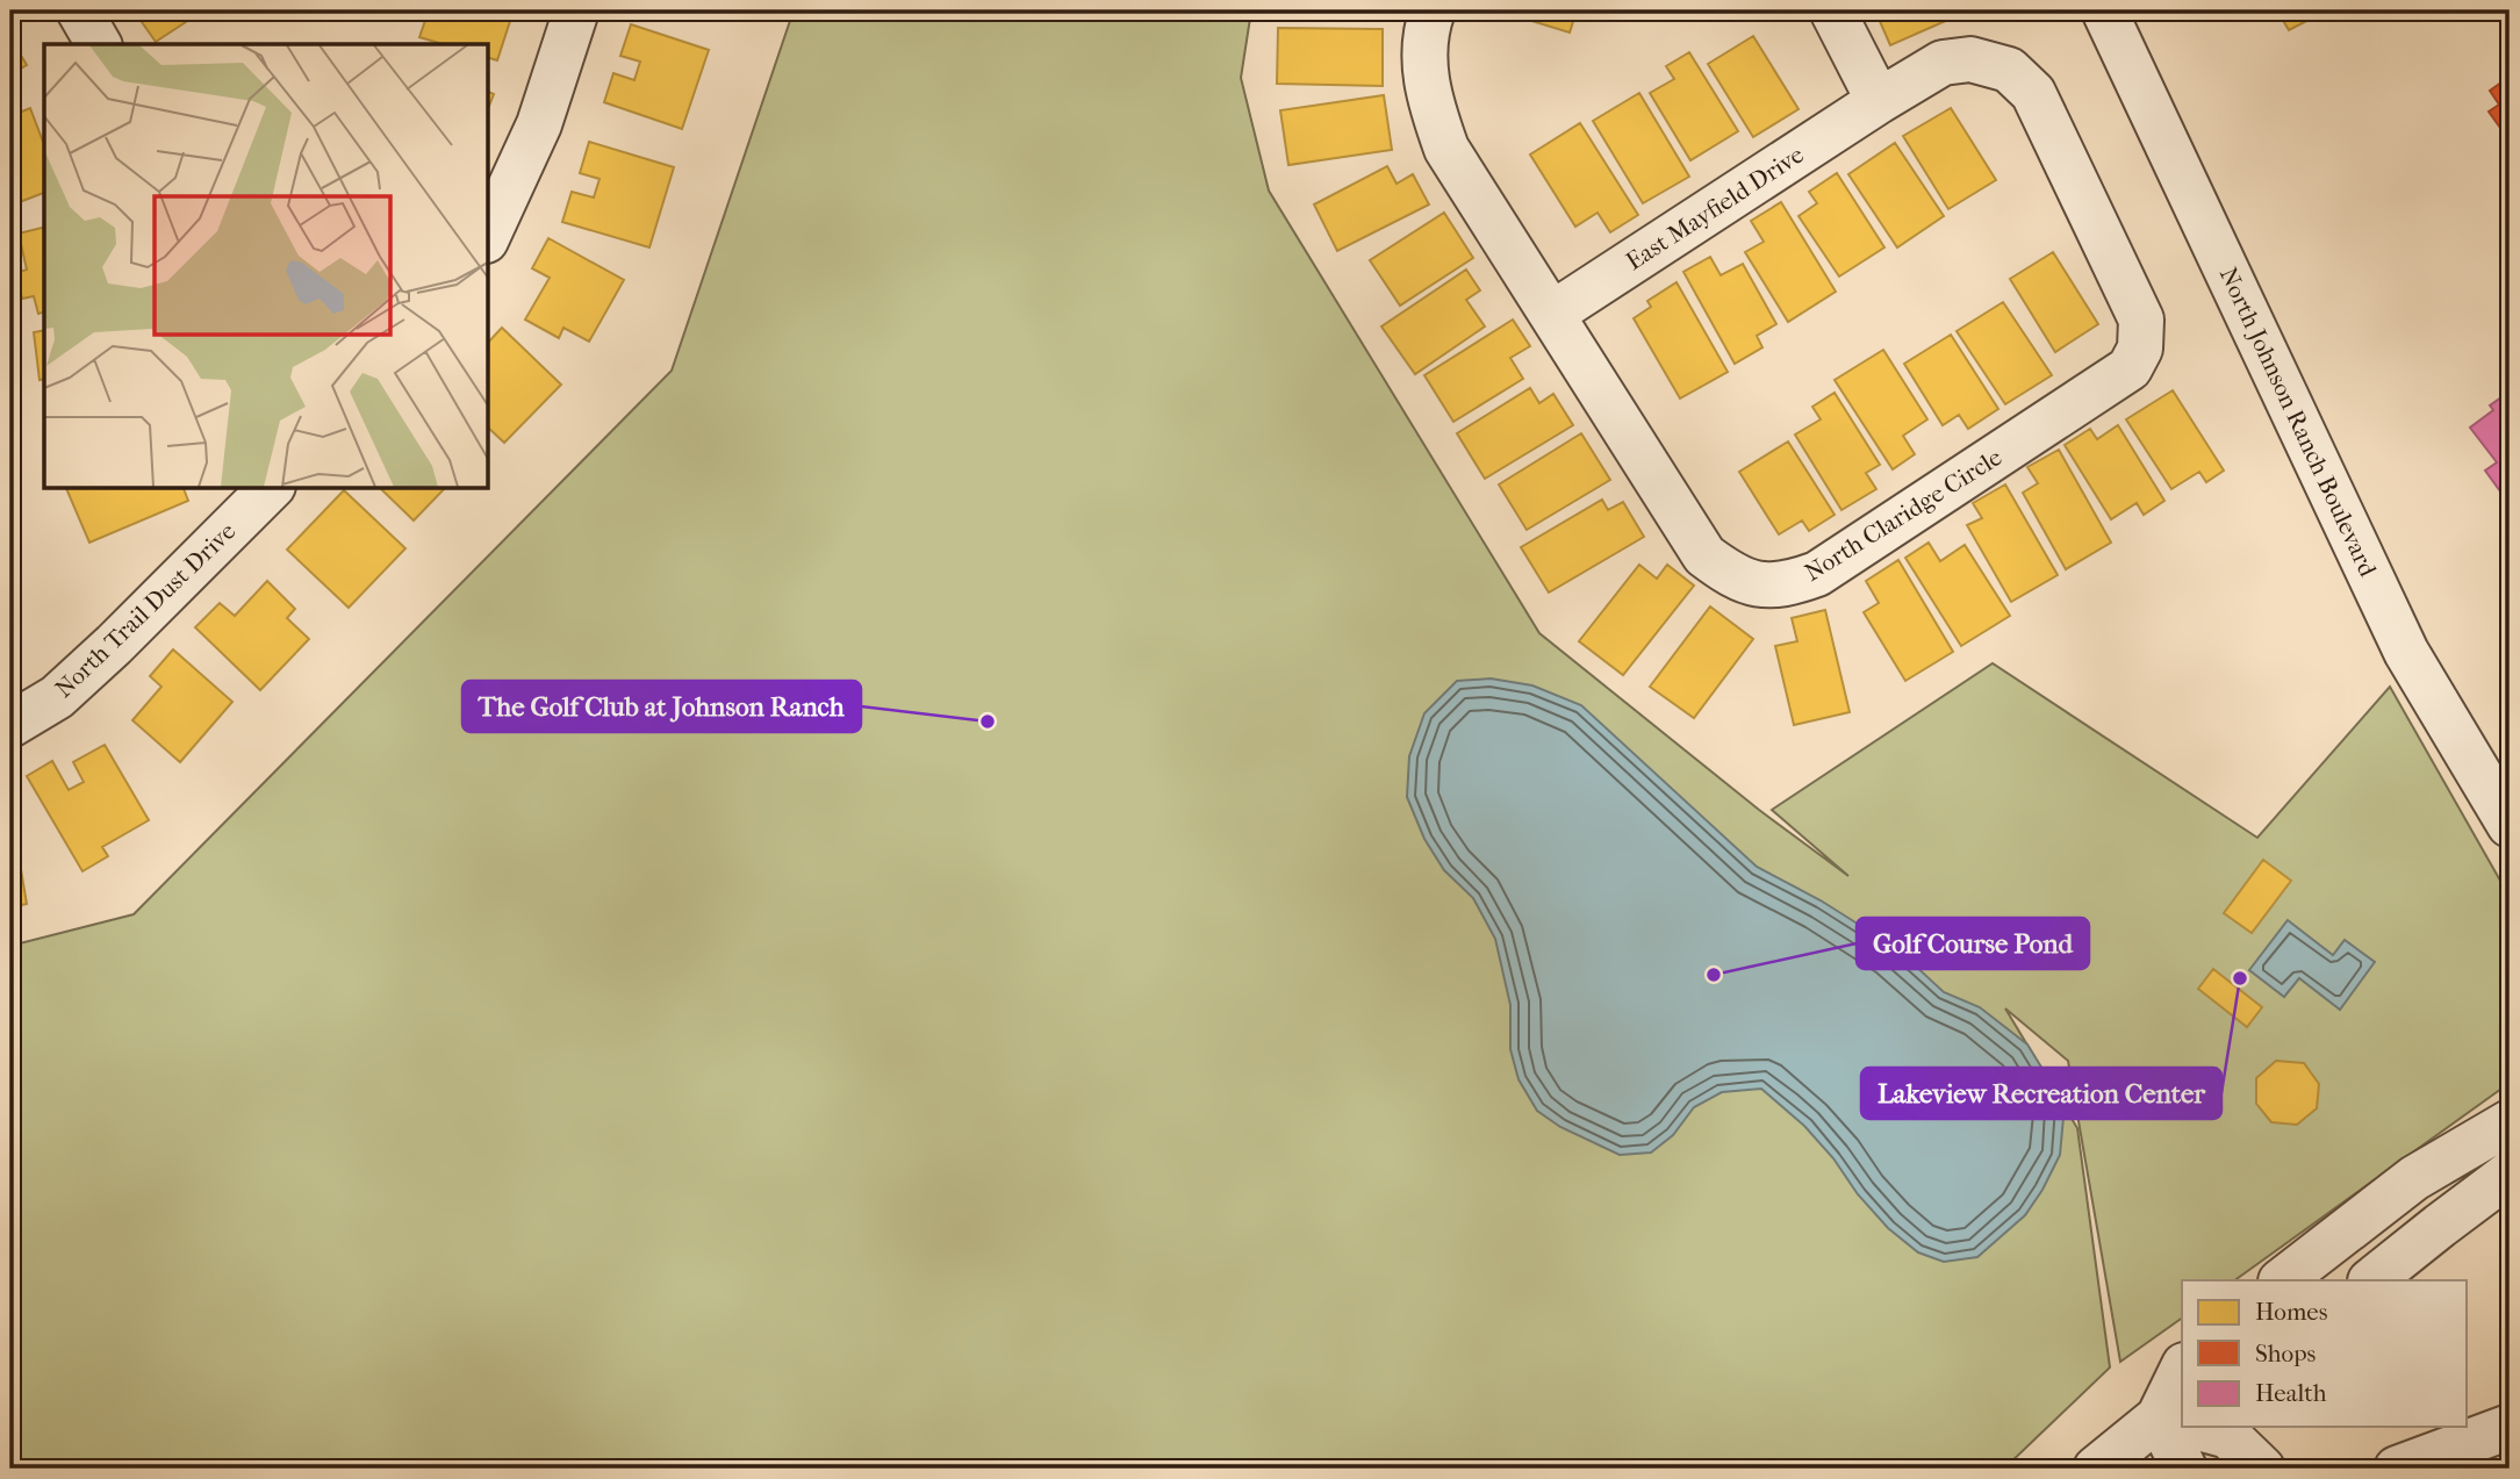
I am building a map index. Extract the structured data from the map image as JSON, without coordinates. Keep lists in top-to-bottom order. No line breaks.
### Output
{"streets":{"street":["East Mayfield Drive","North Johnson Ranch Boulevard","North Claridge Circle","North Trail Dust Drive"]},"crossings":[["East Mayfield Drive","North Claridge Circle"]],"places":["The Golf Club at Johnson Ranch","Golf Course Pond","Lakeview Recreation Center"],"legend":["Homes","Shops","Health"]}
